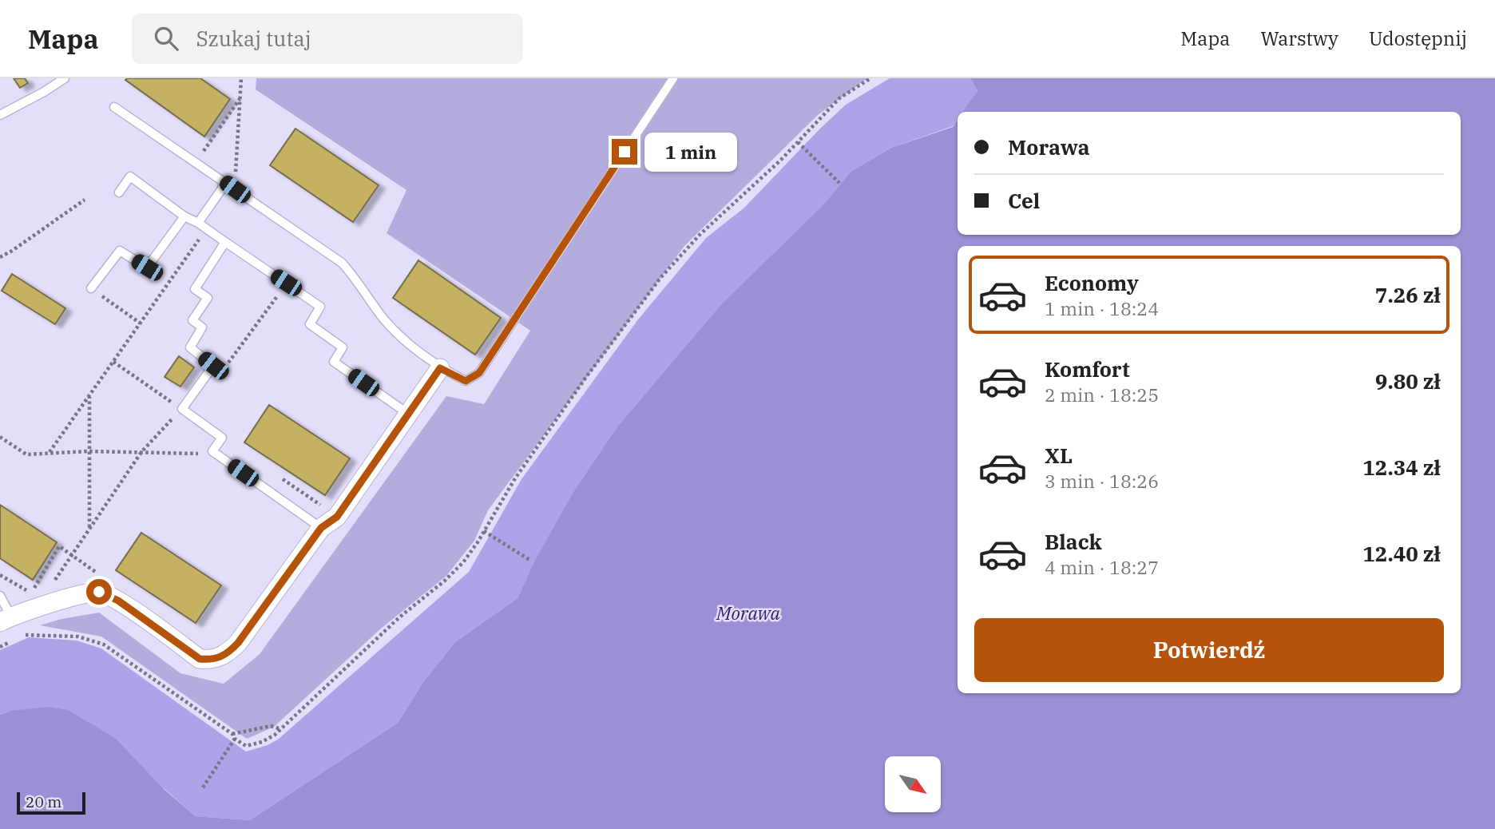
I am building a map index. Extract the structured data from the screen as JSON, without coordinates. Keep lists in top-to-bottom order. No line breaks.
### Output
{"water":["Morawa"],"scale_bar":"20 m","north":"bottom right","page":{"header":"Mapa","search":"Szukaj tutaj","nav":["Mapa","Warstwy","Udostępnij"],"banner":["Morawa","Cel"],"bubble":"1 min","list":[{"name":"Economy","note":"1 min · 18:24","value":"7.26 zł"},{"name":"Komfort","note":"2 min · 18:25","value":"9.80 zł"},{"name":"XL","note":"3 min · 18:26","value":"12.34 zł"},{"name":"Black","note":"4 min · 18:27","value":"12.40 zł"}],"buttons":"Potwierdź","scale":"20 m"}}
